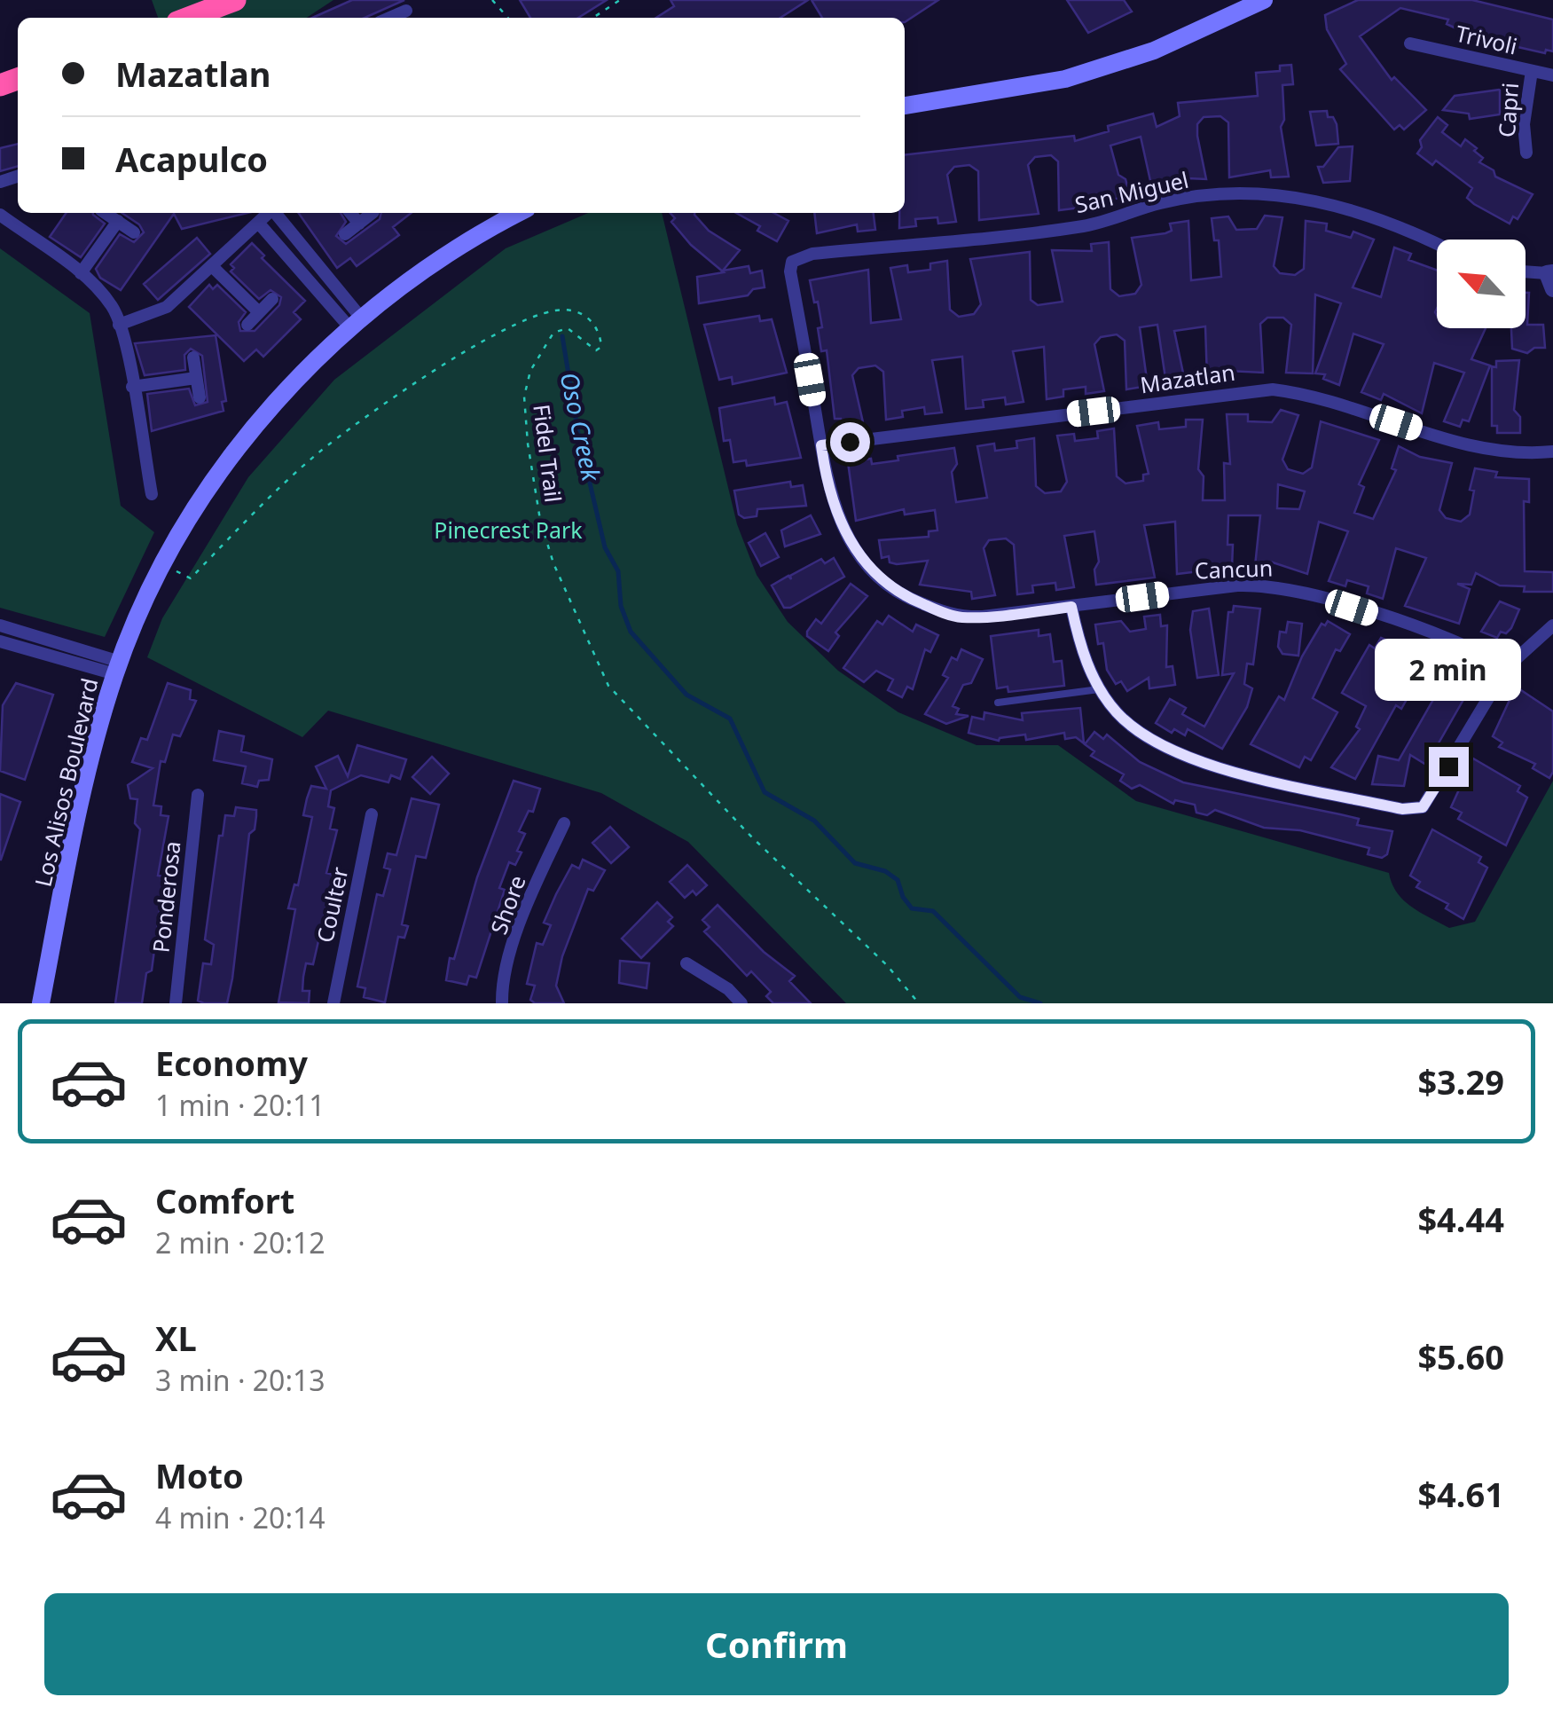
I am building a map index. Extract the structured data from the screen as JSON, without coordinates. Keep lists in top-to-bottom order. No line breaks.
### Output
{"streets":{"main road":["Los Alisos Boulevard"],"street":["Trivoli","Capri","San Miguel","Mazatlan","Cancun","Ponderosa","Coulter","Shore"],"path":["Fidel Trail"]},"crossings":[["Trivoli","Capri"],["San Miguel","Cancun"],["Mazatlan","Cancun"],["Fidel Trail","Los Alisos Boulevard"]],"water":["Oso Creek"],"parks":["Pinecrest Park"],"north":"top left","page":{"banner":["Mazatlan","Acapulco"],"bubble":"2 min","list":[{"name":"Economy","note":"1 min · 20:11","value":"$3.29"},{"name":"Comfort","note":"2 min · 20:12","value":"$4.44"},{"name":"XL","note":"3 min · 20:13","value":"$5.60"},{"name":"Moto","note":"4 min · 20:14","value":"$4.61"}],"buttons":"Confirm"}}
